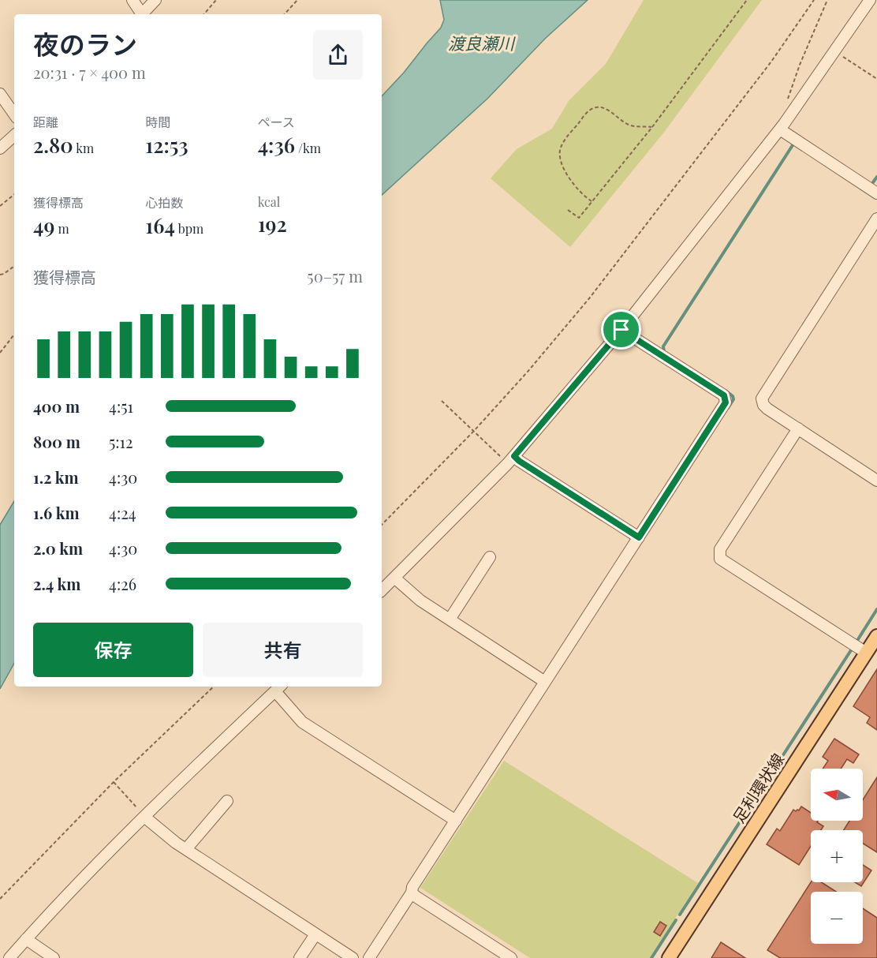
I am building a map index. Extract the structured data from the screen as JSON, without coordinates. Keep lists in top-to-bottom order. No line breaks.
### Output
{"streets":{"main road":["足利環状線"]},"water":["渡良瀬川"],"north":"left","page":{"heading":["夜のラン","20:31 · 7 × 400 m"],"stats":[["距離","2.80 km"],["時間","12:53"],["ペース","4:36 /km"],["獲得標高","49 m"],["心拍数","164 bpm"],["kcal","192"]],"chart":["獲得標高","50–57 m"],"list":[{"name":"400 m","note":"4:51"},{"name":"800 m","note":"5:12"},{"name":"1.2 km","note":"4:30"},{"name":"1.6 km","note":"4:24"},{"name":"2.0 km","note":"4:30"},{"name":"2.4 km","note":"4:26"}],"buttons":["保存","共有"],"map_buttons":["+","−"]}}
